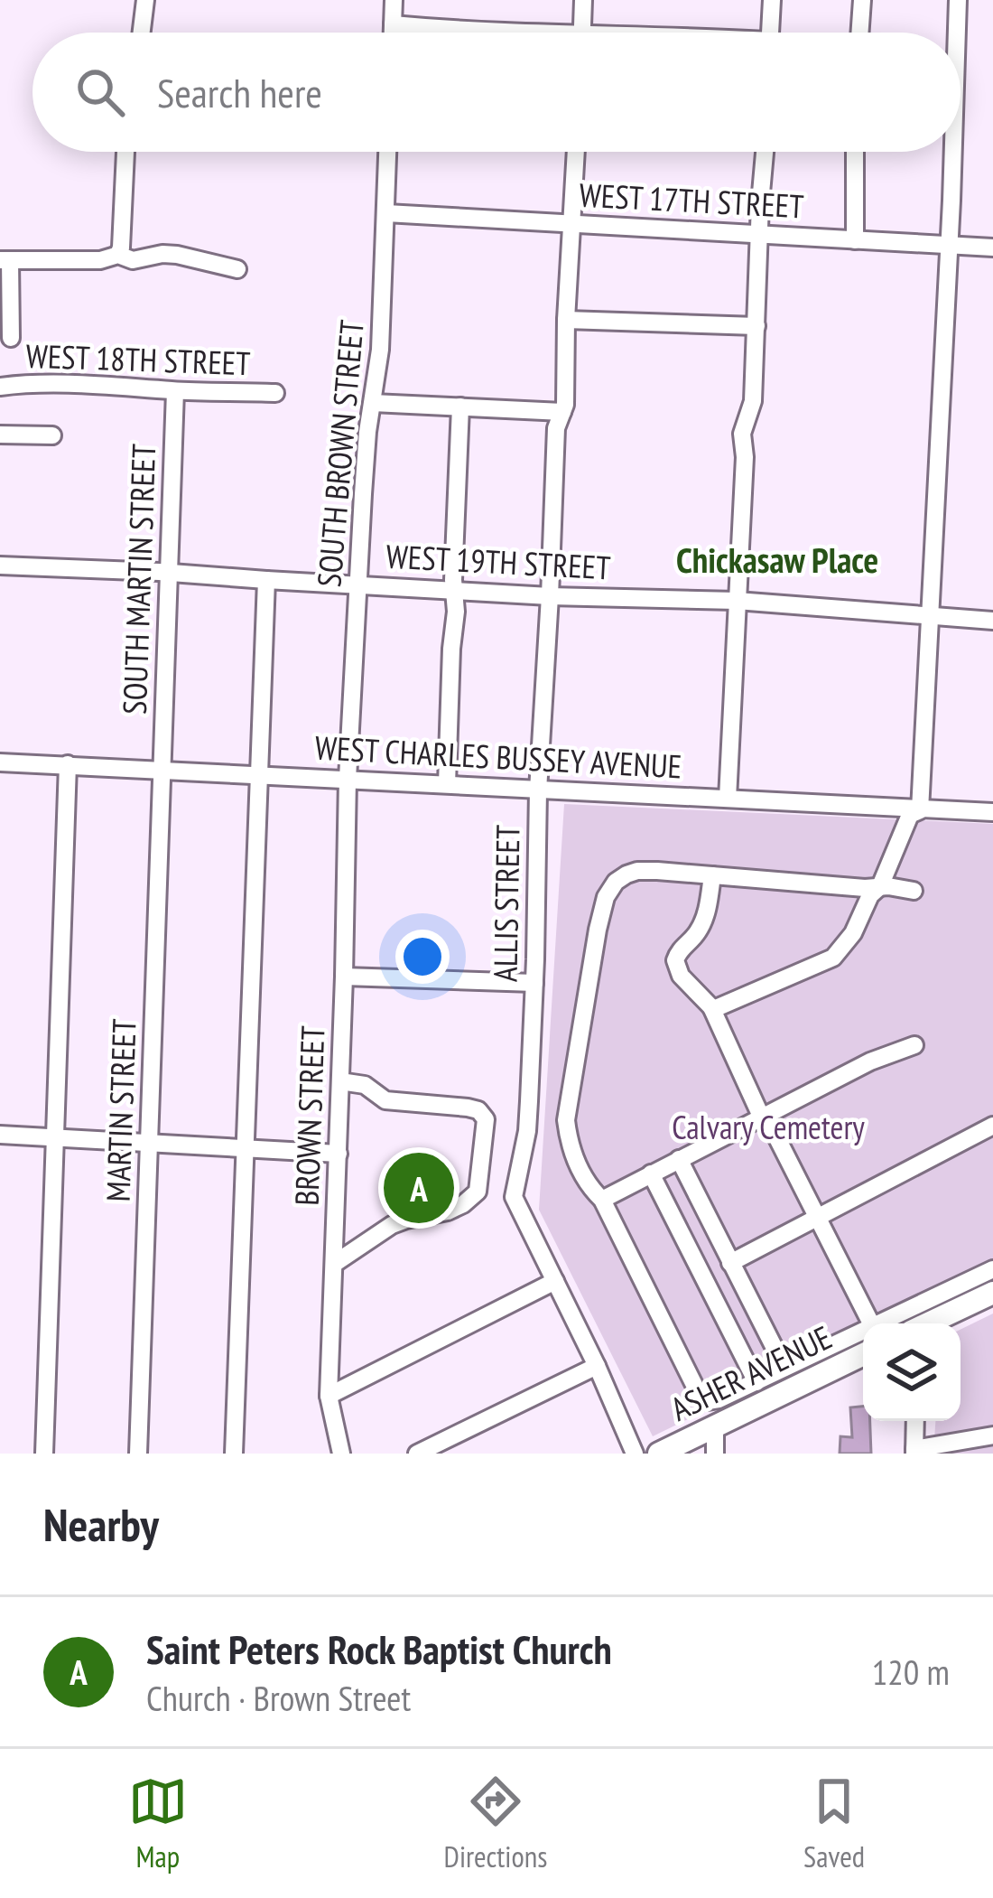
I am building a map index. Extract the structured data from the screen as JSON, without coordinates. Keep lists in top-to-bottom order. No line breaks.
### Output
{"streets":{"main road":["ASHER AVENUE"],"street":["WEST 17TH STREET","WEST 18TH STREET","SOUTH BROWN STREET","WEST 19TH STREET","SOUTH MARTIN STREET","WEST CHARLES BUSSEY AVENUE","ALLIS STREET","MARTIN STREET","BROWN STREET"]},"crossings":[["WEST 17TH STREET","SOUTH BROWN STREET"],["WEST 17TH STREET","ALLIS STREET"],["WEST 18TH STREET","SOUTH MARTIN STREET"],["SOUTH BROWN STREET","WEST 19TH STREET"],["SOUTH BROWN STREET","WEST CHARLES BUSSEY AVENUE"],["SOUTH BROWN STREET","BROWN STREET"],["WEST 19TH STREET","SOUTH MARTIN STREET"],["WEST 19TH STREET","ALLIS STREET"],["SOUTH MARTIN STREET","WEST CHARLES BUSSEY AVENUE"],["SOUTH MARTIN STREET","MARTIN STREET"],["WEST CHARLES BUSSEY AVENUE","ALLIS STREET"],["WEST CHARLES BUSSEY AVENUE","MARTIN STREET"],["WEST CHARLES BUSSEY AVENUE","BROWN STREET"]],"districts":["Chickasaw Place"],"parks":["Calvary Cemetery"],"page":{"search":"Search here","pins":"A","heading":"Nearby","list":[{"mark":"A","name":"Saint Peters Rock Baptist Church","note":"Church · Brown Street","value":"120 m"}],"nav":["Map","Directions","Saved"]}}
